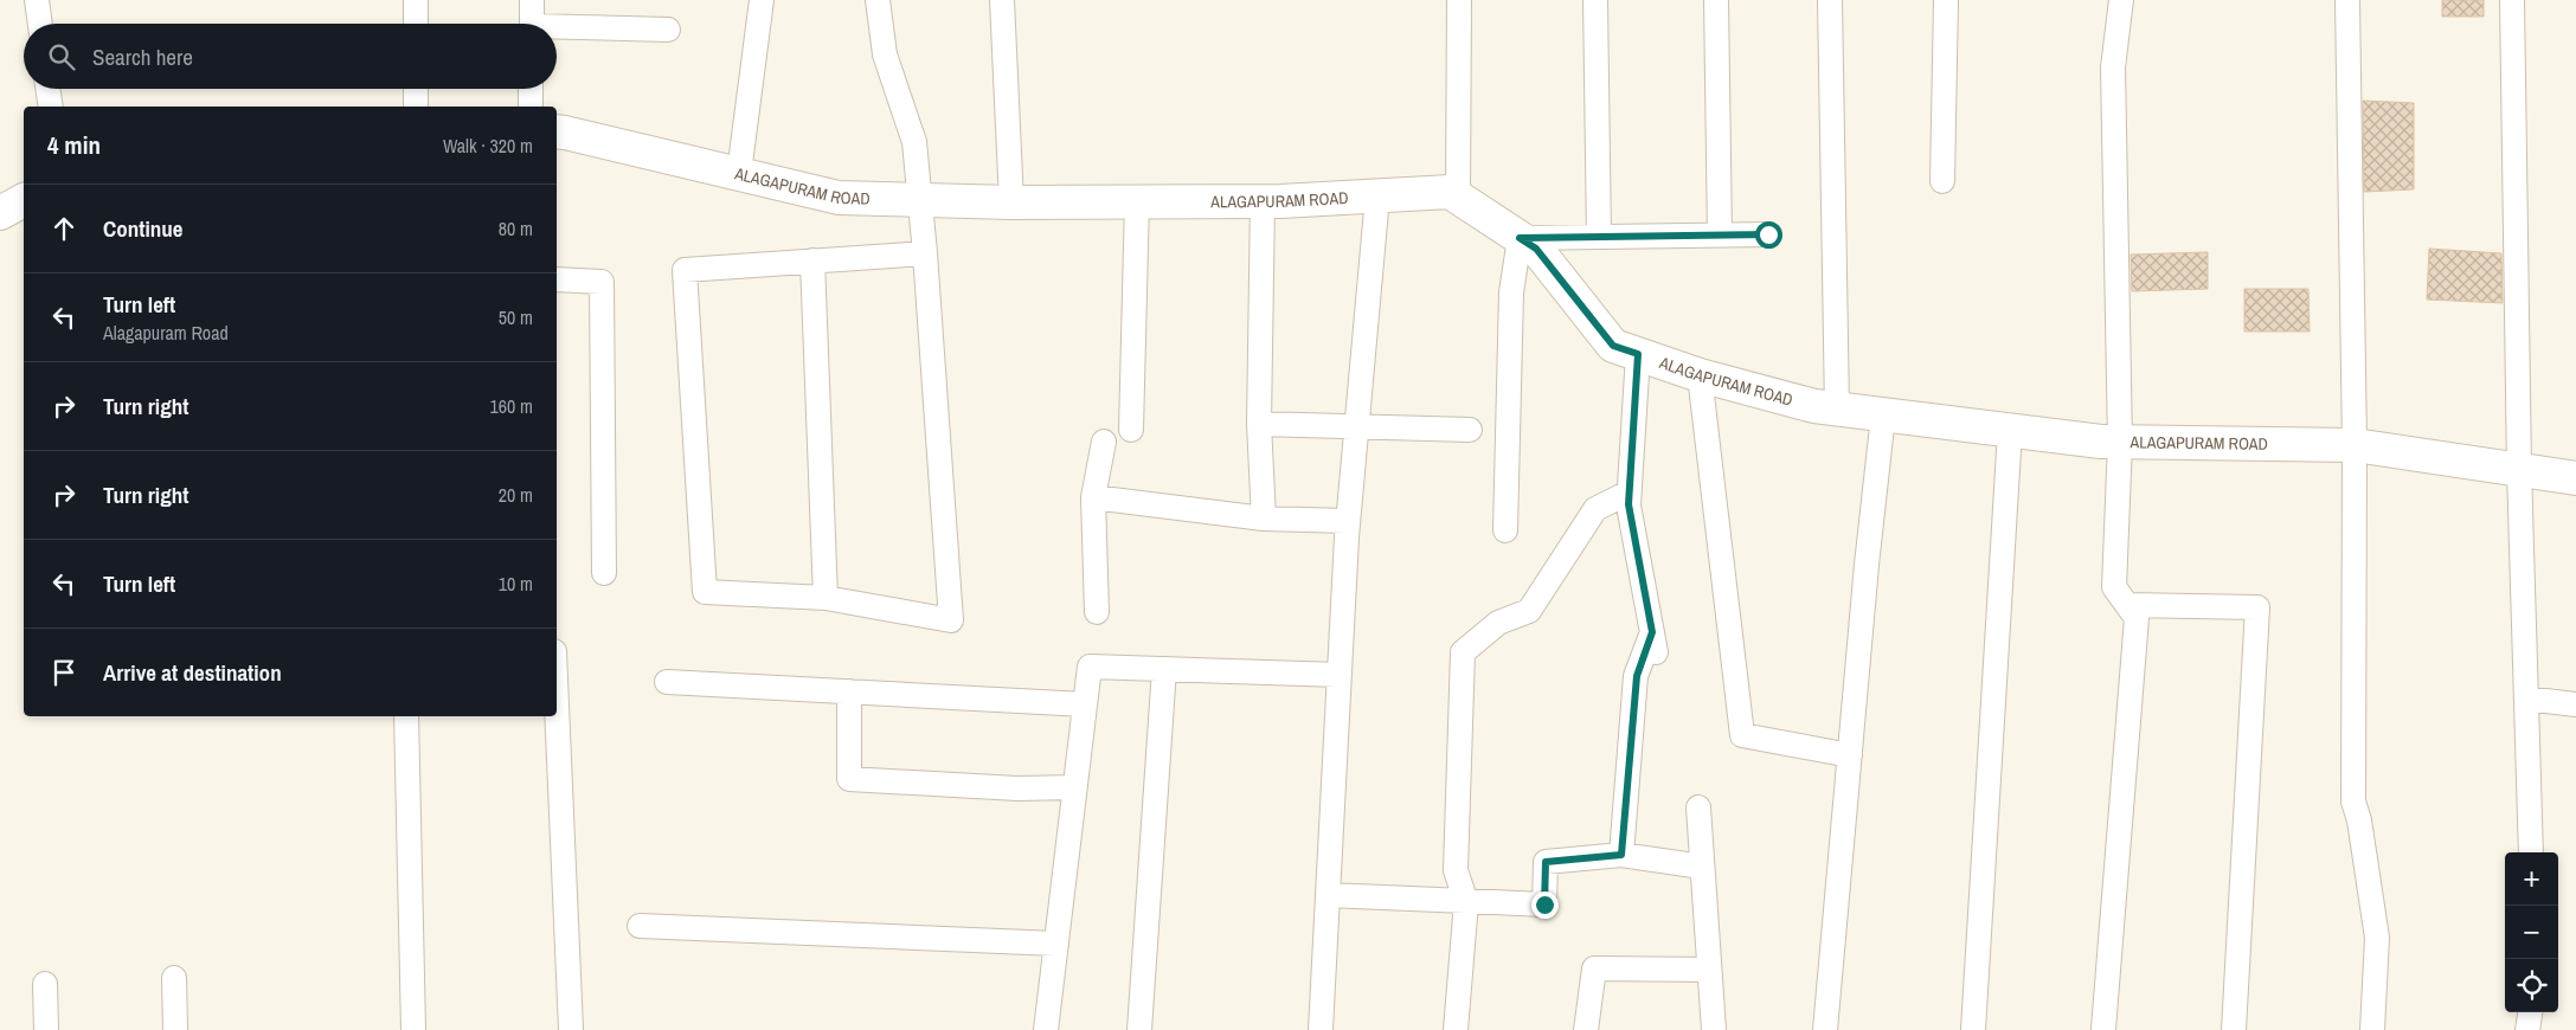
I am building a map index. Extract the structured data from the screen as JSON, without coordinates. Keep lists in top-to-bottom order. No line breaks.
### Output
{"streets":{"main road":["ALAGAPURAM ROAD"]},"page":{"search":"Search here","heading":["4 min","Walk · 320 m"],"list":[["Continue","80 m"],["Turn left","Alagapuram Road","50 m"],["Turn right","160 m"],["Turn right","20 m"],["Turn left","10 m"],"Arrive at destination"],"map_buttons":["+","−"]}}
